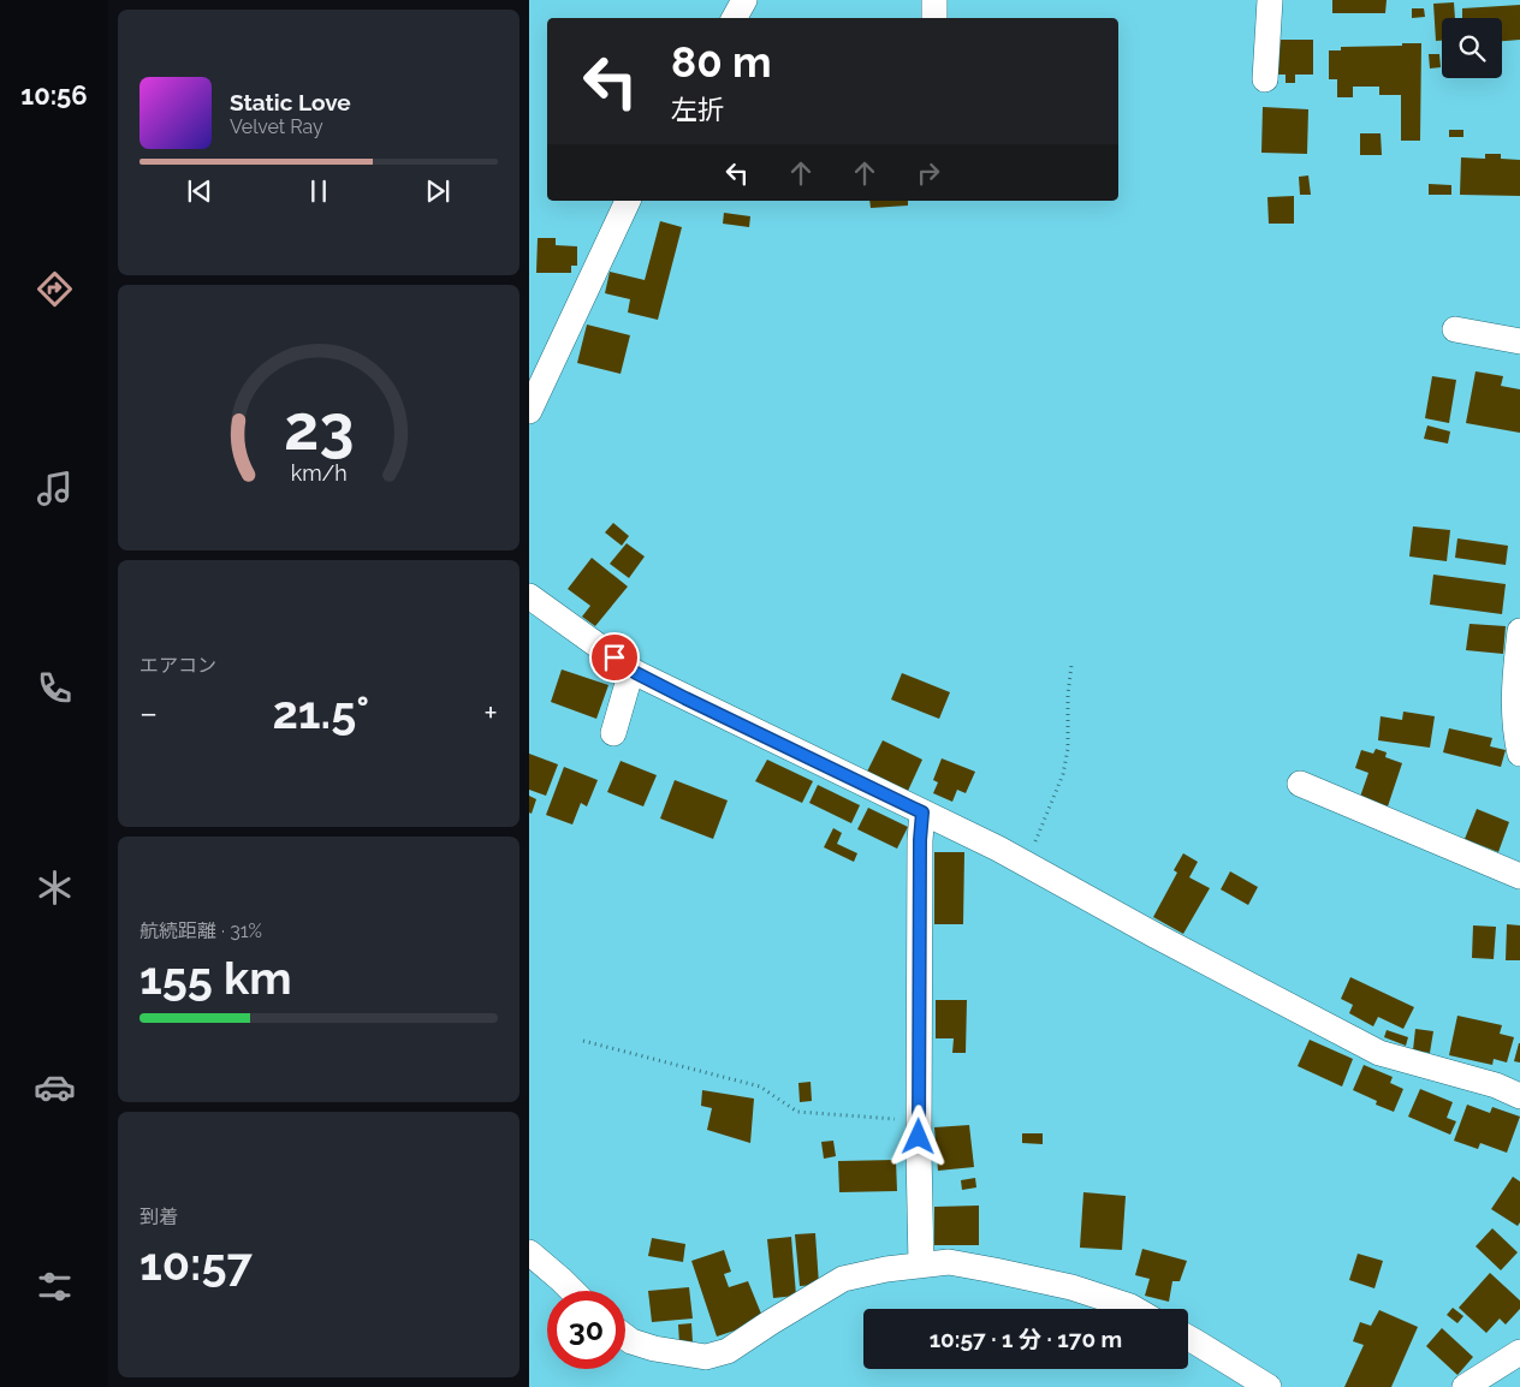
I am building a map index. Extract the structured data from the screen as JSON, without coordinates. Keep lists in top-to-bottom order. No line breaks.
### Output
{"page":{"tabs":"10:56","turn":["80 m","左折"],"song":["Static Love","Velvet Ray"],"tile":["エアコン",["航続距離 · 31%","155 km"],["到着","10:57"]],"heat":["−","21.5°","+"],"limit":"30","trip":"10:57 · 1 分 · 170 m","gauge":["23","km/h"]}}
